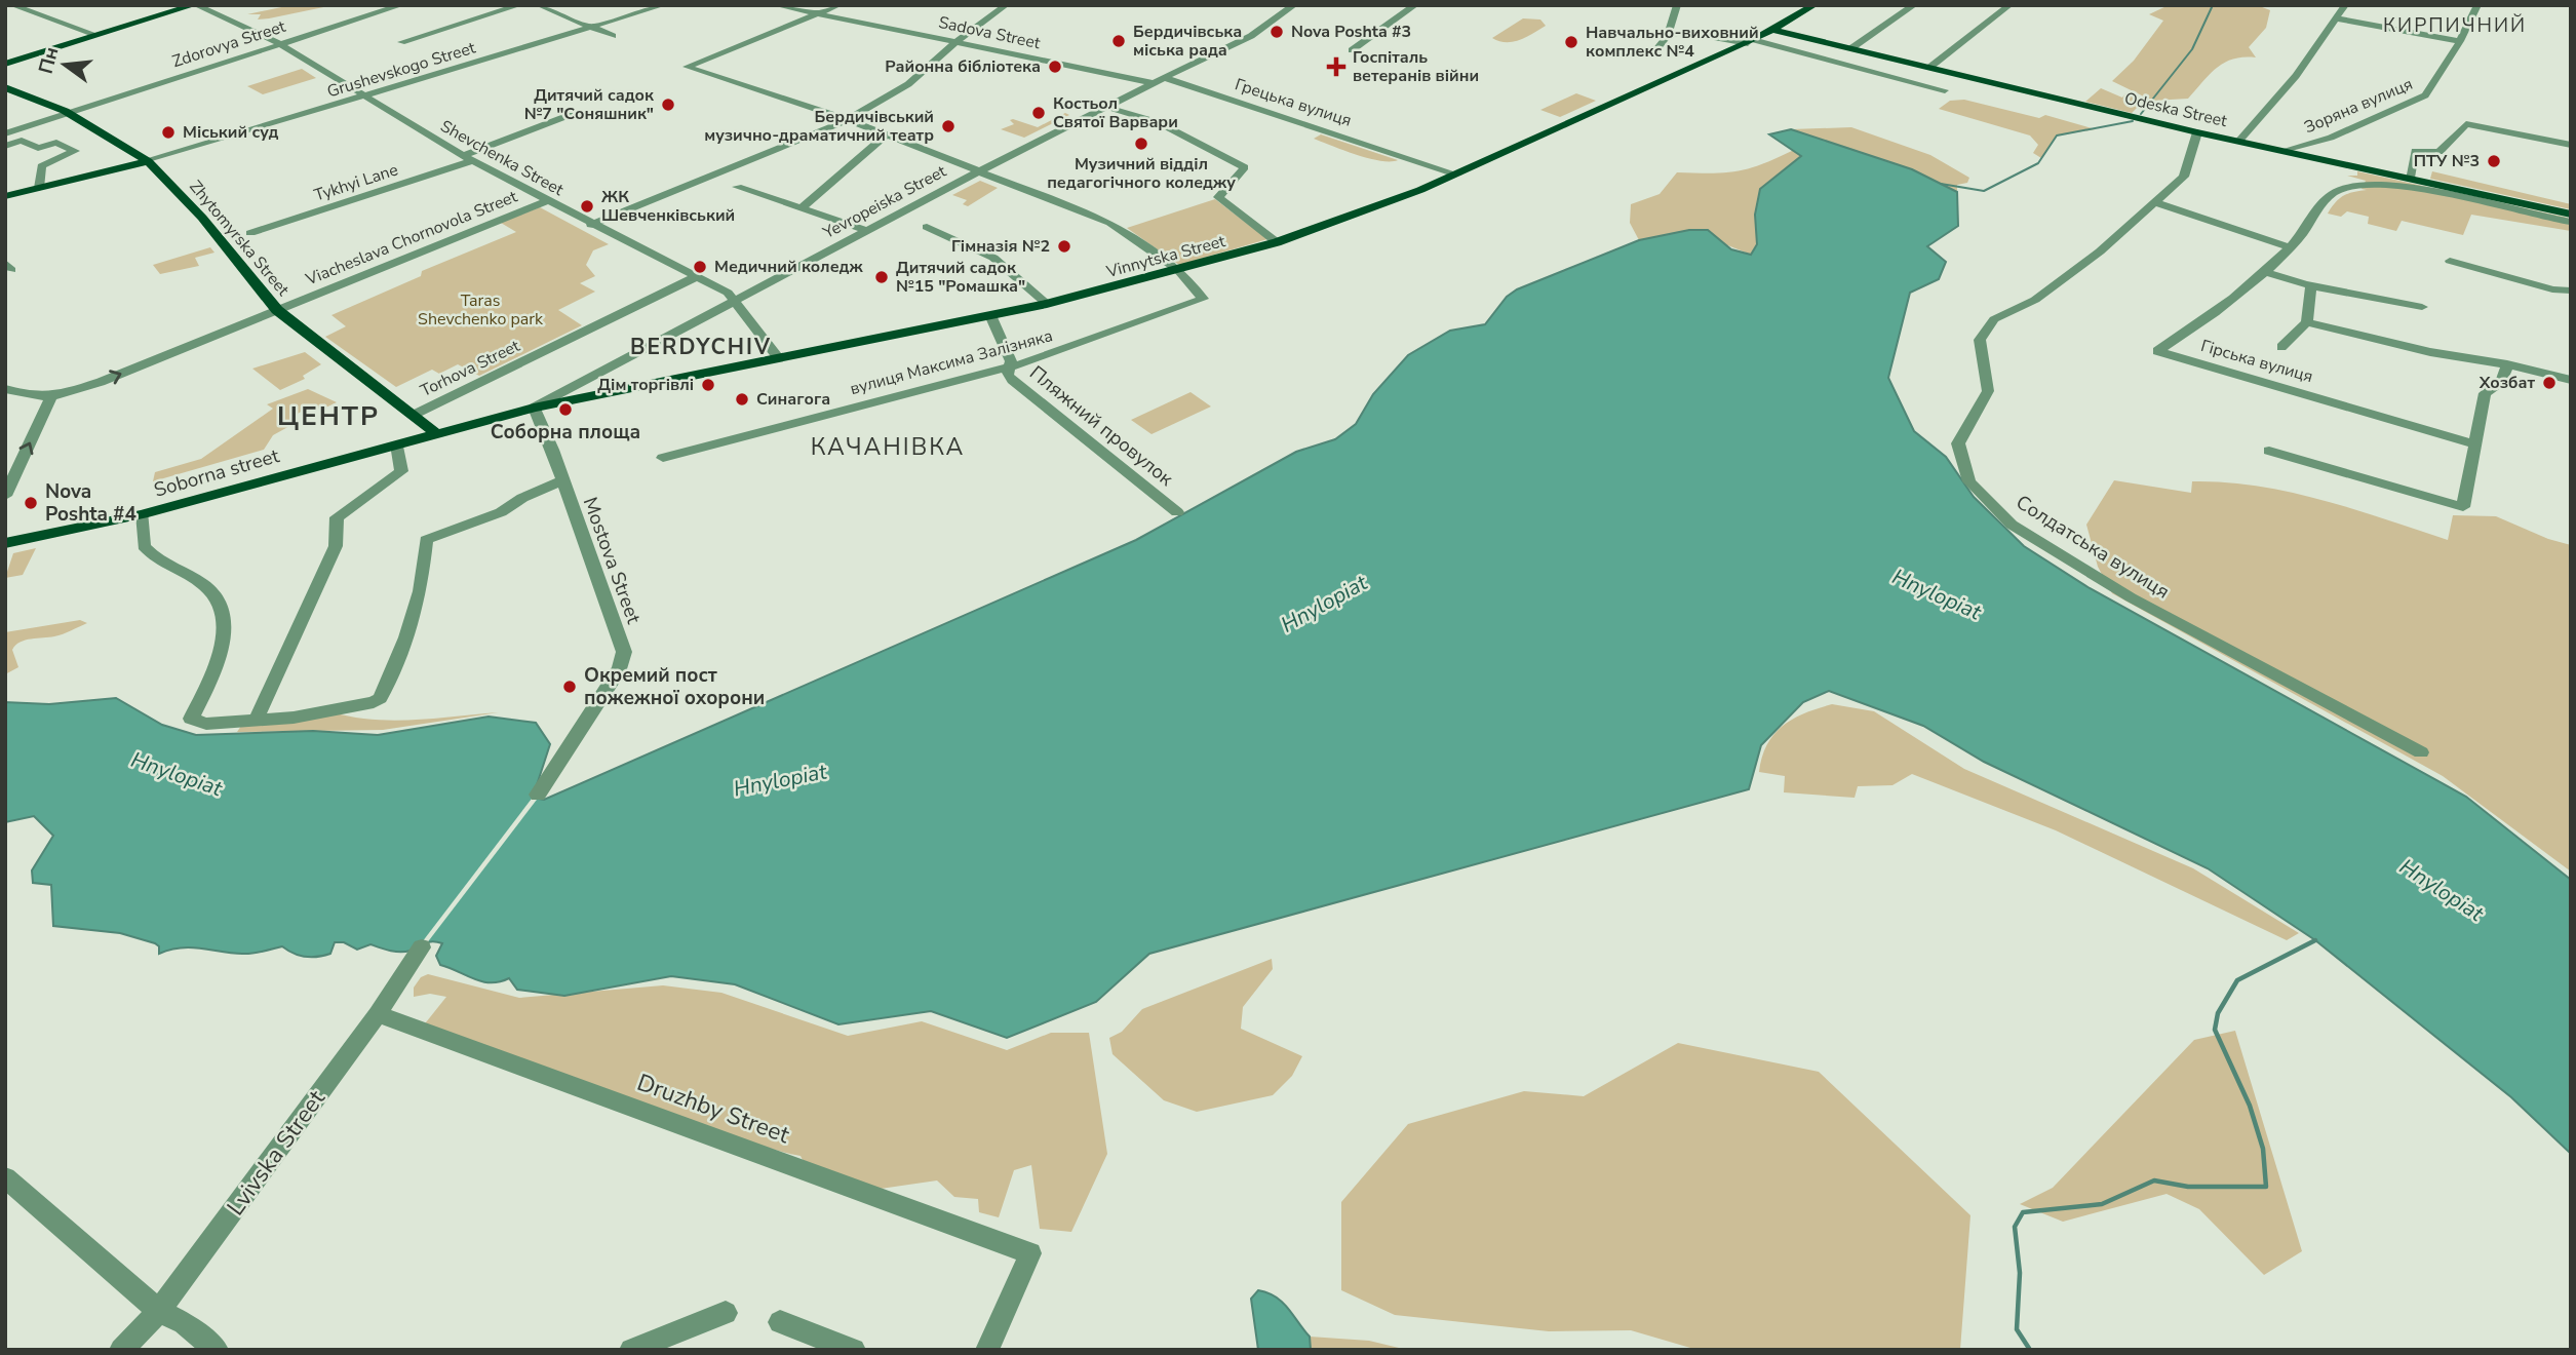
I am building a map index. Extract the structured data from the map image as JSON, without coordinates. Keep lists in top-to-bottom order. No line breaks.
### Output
{"streets":{"main road":["Odeska Street","Zhytomyrska Street","Vinnytska Street","Soborna street"],"street":["Sadova Street","Zdorovya Street","Grushevskogo Street","Грецька вулиця","Зоряна вулиця","Shevchenka Street","Tykhyi Lane","Yevropeiska Street","Viacheslava Chornovola Street","Гірська вулиця","вулиця Максима Залізняка","Torhova Street","Пляжний провулок","Солдатська вулиця","Mostova Street","Druzhby Street","Lvivska Street"]},"crossings":[["Sadova Street","Yevropeiska Street"],["Zdorovya Street","Shevchenka Street"],["Zdorovya Street","Zhytomyrska Street"],["Grushevskogo Street","Shevchenka Street"],["Grushevskogo Street","Zhytomyrska Street"],["Грецька вулиця","Yevropeiska Street"],["Грецька вулиця","Vinnytska Street"],["Зоряна вулиця","Odeska Street"],["Odeska Street","Солдатська вулиця"],["Shevchenka Street","Tykhyi Lane"],["Shevchenka Street","Yevropeiska Street"],["Shevchenka Street","Viacheslava Chornovola Street"],["Shevchenka Street","Vinnytska Street"],["Shevchenka Street","Torhova Street"],["Yevropeiska Street","Vinnytska Street"],["Yevropeiska Street","Mostova Street"],["Zhytomyrska Street","Viacheslava Chornovola Street"],["Zhytomyrska Street","Torhova Street"],["Zhytomyrska Street","Soborna street"],["Vinnytska Street","вулиця Максима Залізняка"],["Vinnytska Street","Пляжний провулок"],["Vinnytska Street","Mostova Street"],["вулиця Максима Залізняка","Пляжний провулок"],["Druzhby Street","Lvivska Street"]],"one_way":["Viacheslava Chornovola Street"],"districts":["КИРПИЧНИЙ","BERDYCHIV","ЦЕНТР","КАЧАНІВКА"],"water":["Hnylopiat"],"parks":["Taras Shevchenko park"],"places":{"other":["Nova Poshta #3","Бердичівська міська рада","Навчально-виховний комплекс №4","Районна бібліотека","Дитячий садок №7 \"Соняшник\"","Костьол Святої Варвари","Бердичівський музично-драматичний театр","Міський суд","Музичний відділ педагогічного коледжу","ПТУ №3","ЖК Шевченківський","Гімназія №2","Медичний коледж","Дитячий садок №15 \"Ромашка\"","Хозбат","Дім торгівлі","Синагога","Соборна площа","Nova Poshta #4","Окремий пост пожежної охорони"],"health":["Госпіталь ветеранів війни"]},"north":"left"}
